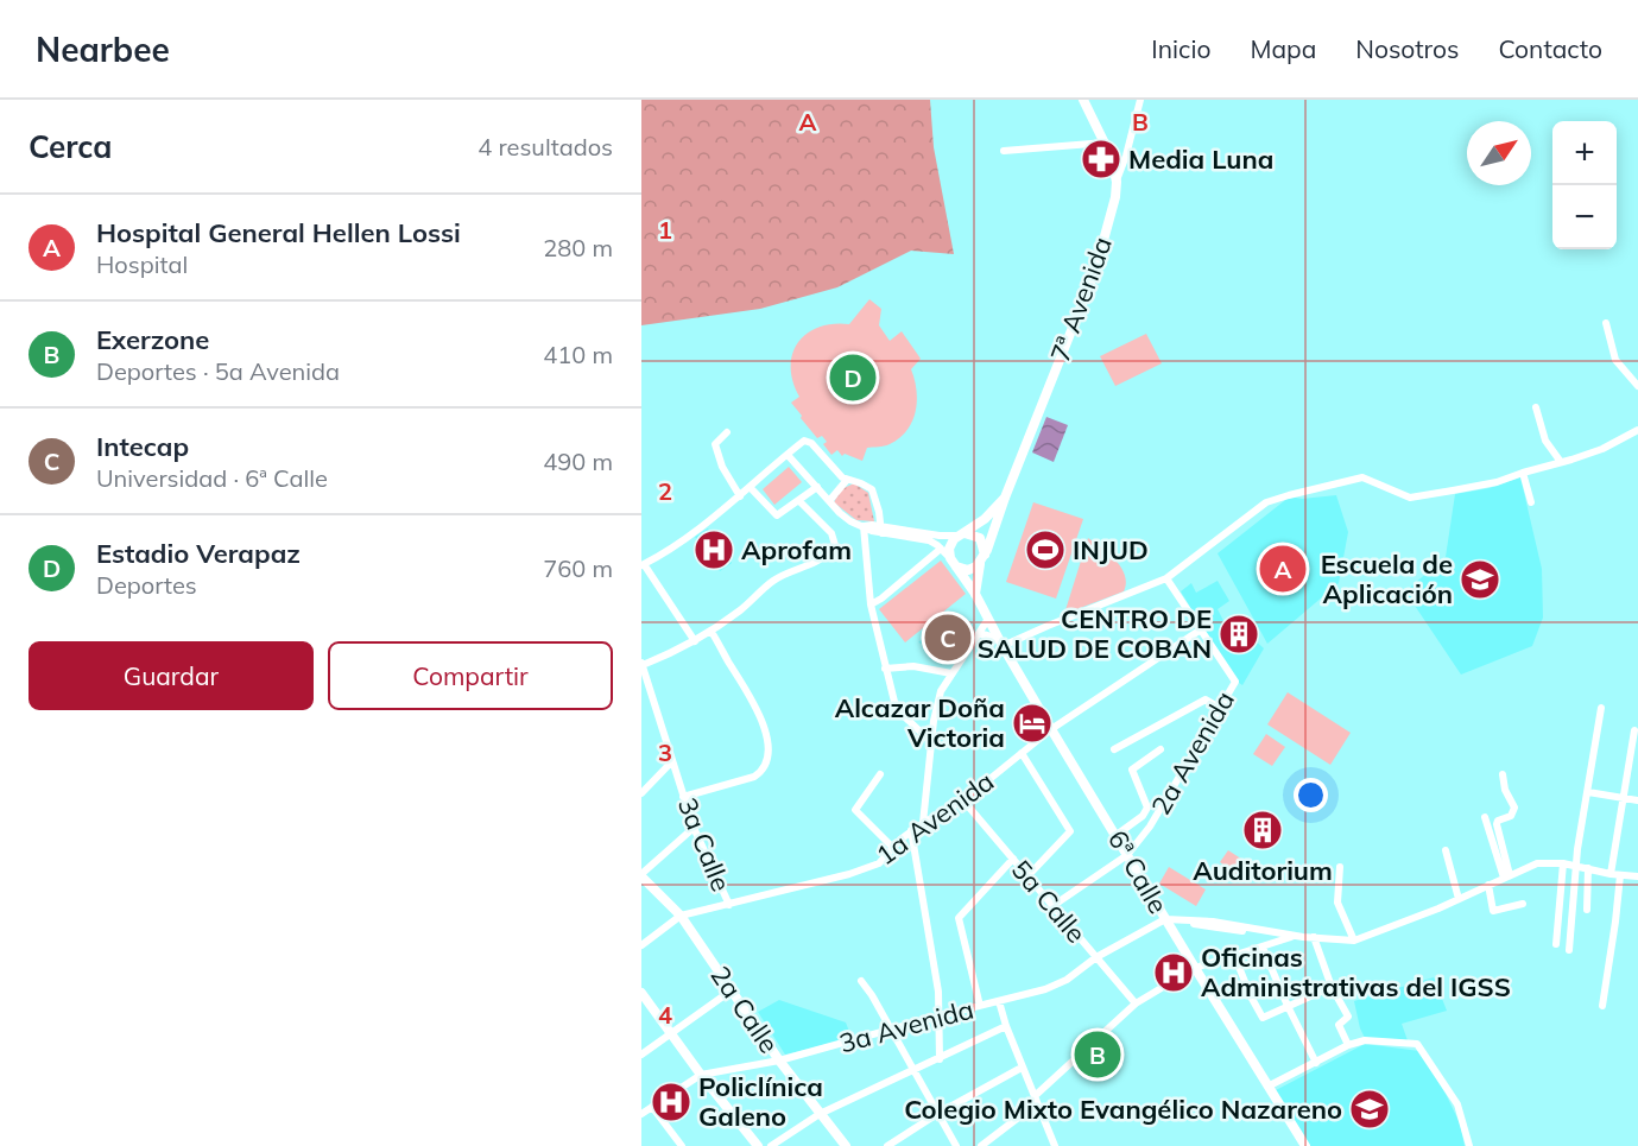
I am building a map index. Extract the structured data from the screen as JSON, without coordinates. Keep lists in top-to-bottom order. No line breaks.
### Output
{"streets":{"main road":["7ª Avenida","6ª Calle","2a Calle"],"street":["2a Avenida","1a Avenida","3a Calle","5a Calle","3a Avenida"]},"crossings":[["7ª Avenida","6ª Calle"],["2a Avenida","1a Avenida"],["2a Avenida","6ª Calle"],["2a Avenida","5a Calle"],["1a Avenida","3a Calle"],["1a Avenida","6ª Calle"],["1a Avenida","5a Calle"],["1a Avenida","2a Calle"],["6ª Calle","3a Avenida"],["5a Calle","3a Avenida"],["2a Calle","3a Avenida"]],"places":{"pharmacy":["Media Luna"],"hospital":["Aprofam","Oficinas Administrativas del IGSS","Policlínica Galeno"],"sports":["INJUD"],"school or university":["Escuela de Aplicación","Colegio Mixto Evangélico Nazareno"],"building":["CENTRO DE SALUD DE COBAN","Auditorium"],"hotel":["Alcazar Doña Victoria"]},"north":"top right","page":{"header":"Nearbee","nav":["Inicio","Mapa","Nosotros","Contacto"],"heading":["Cerca","4 resultados"],"map_buttons":["+","−"],"list":[{"mark":"A","name":"Hospital General Hellen Lossi","note":"Hospital","value":"280 m"},{"mark":"B","name":"Exerzone","note":"Deportes · 5a Avenida","value":"410 m"},{"mark":"C","name":"Intecap","note":"Universidad · 6ª Calle","value":"490 m"},{"mark":"D","name":"Estadio Verapaz","note":"Deportes","value":"760 m"}],"pins":["D","A","C","B"],"buttons":["Guardar","Compartir"]},"grid":{"columns":["A","B"],"rows":["1","2","3","4"]}}
